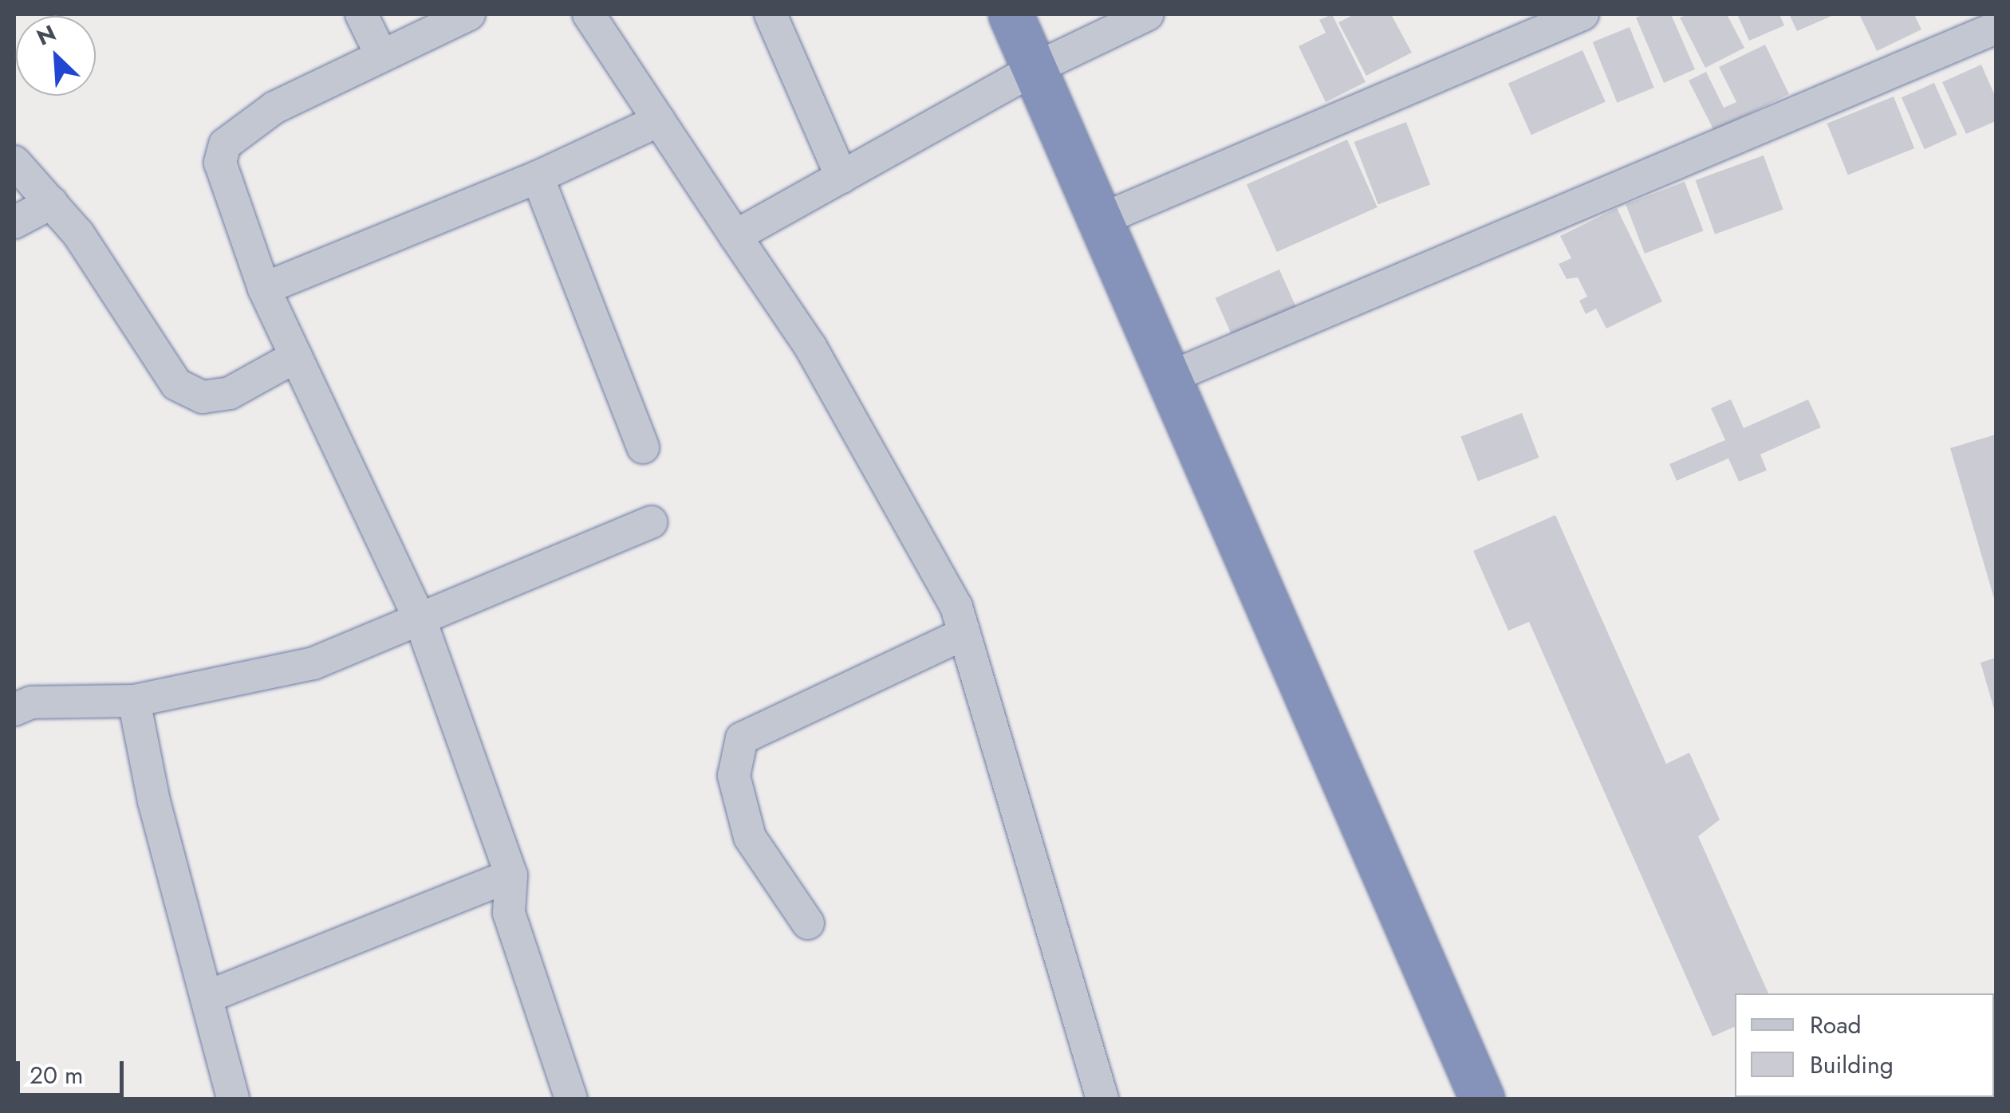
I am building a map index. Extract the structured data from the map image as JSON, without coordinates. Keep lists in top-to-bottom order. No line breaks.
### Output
{"legend":["Road","Building"],"scale_bar":"20 m","north":"top left"}
